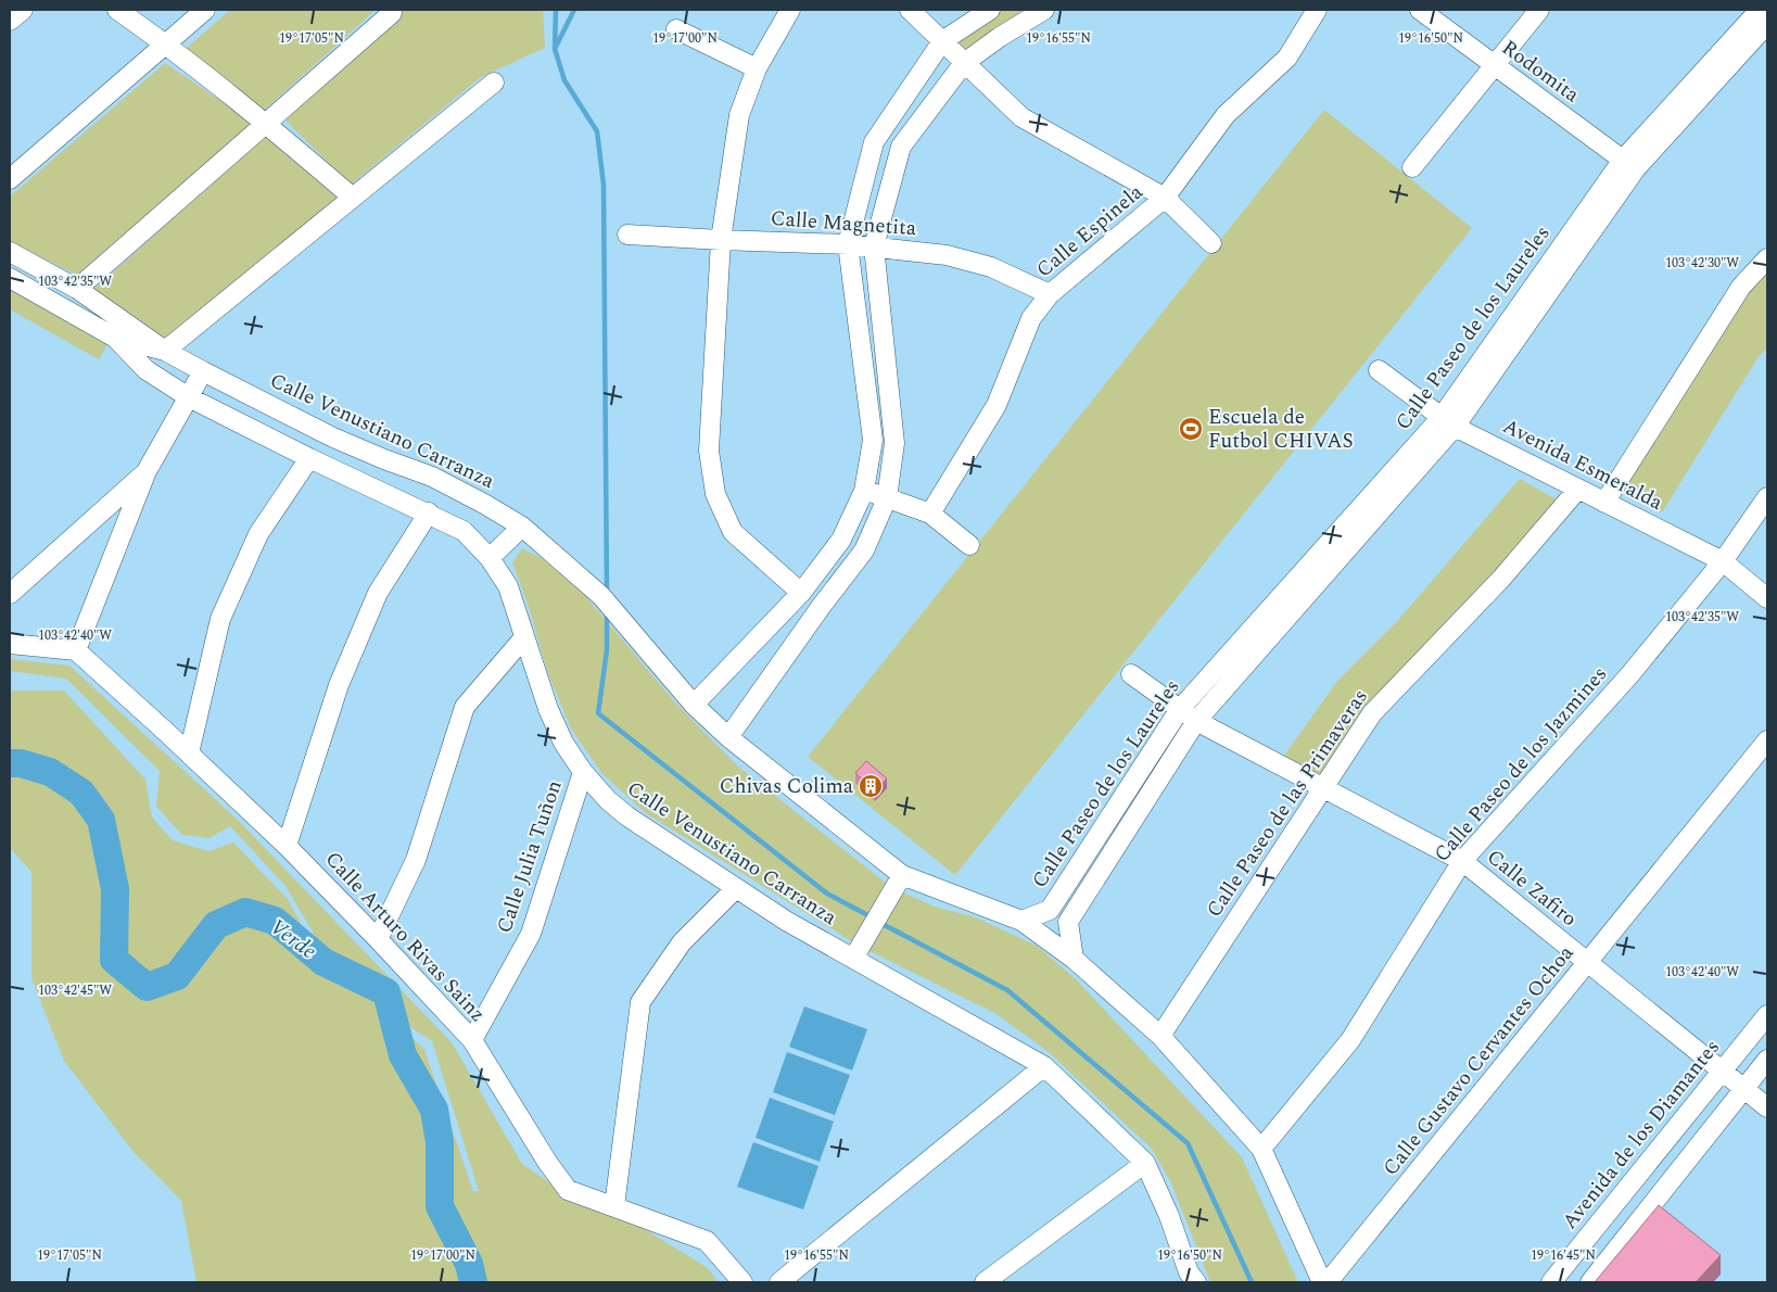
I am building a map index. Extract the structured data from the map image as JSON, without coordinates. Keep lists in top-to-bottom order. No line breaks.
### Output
{"streets":{"street":["Rodomita","Calle Magnetita","Calle Espinela","Calle Paseo de los Laureles","Calle Venustiano Carranza","Avenida Esmeralda","Calle Paseo de los Jazmines","Calle Paseo de las Primaveras","Calle Julia Tuñon","Calle Zafiro","Calle Arturo Rivas Sainz","Calle Gustavo Cervantes Ochoa","Avenida de los Diamantes"]},"crossings":[["Rodomita","Calle Paseo de los Laureles"],["Calle Magnetita","Calle Espinela"],["Calle Paseo de los Laureles","Calle Venustiano Carranza"],["Calle Paseo de los Laureles","Avenida Esmeralda"],["Calle Paseo de los Laureles","Calle Zafiro"],["Calle Venustiano Carranza","Calle Paseo de los Jazmines"],["Calle Venustiano Carranza","Calle Paseo de las Primaveras"],["Calle Venustiano Carranza","Calle Julia Tuñon"],["Avenida Esmeralda","Calle Paseo de los Jazmines"],["Avenida Esmeralda","Calle Paseo de las Primaveras"],["Calle Paseo de los Jazmines","Calle Zafiro"],["Calle Paseo de las Primaveras","Calle Zafiro"],["Calle Julia Tuñon","Calle Arturo Rivas Sainz"],["Calle Zafiro","Calle Gustavo Cervantes Ochoa"],["Calle Zafiro","Avenida de los Diamantes"]],"water":["Verde"],"places":{"sports":["Escuela de Futbol CHIVAS"],"building":["Chivas Colima"]},"coordinates":["19°17'05\"N","19°17'00\"N","19°16'55\"N","19°16'50\"N","103°42'30\"W","103°42'35\"W","103°42'40\"W","103°42'45\"W","19°16'45\"N"]}
